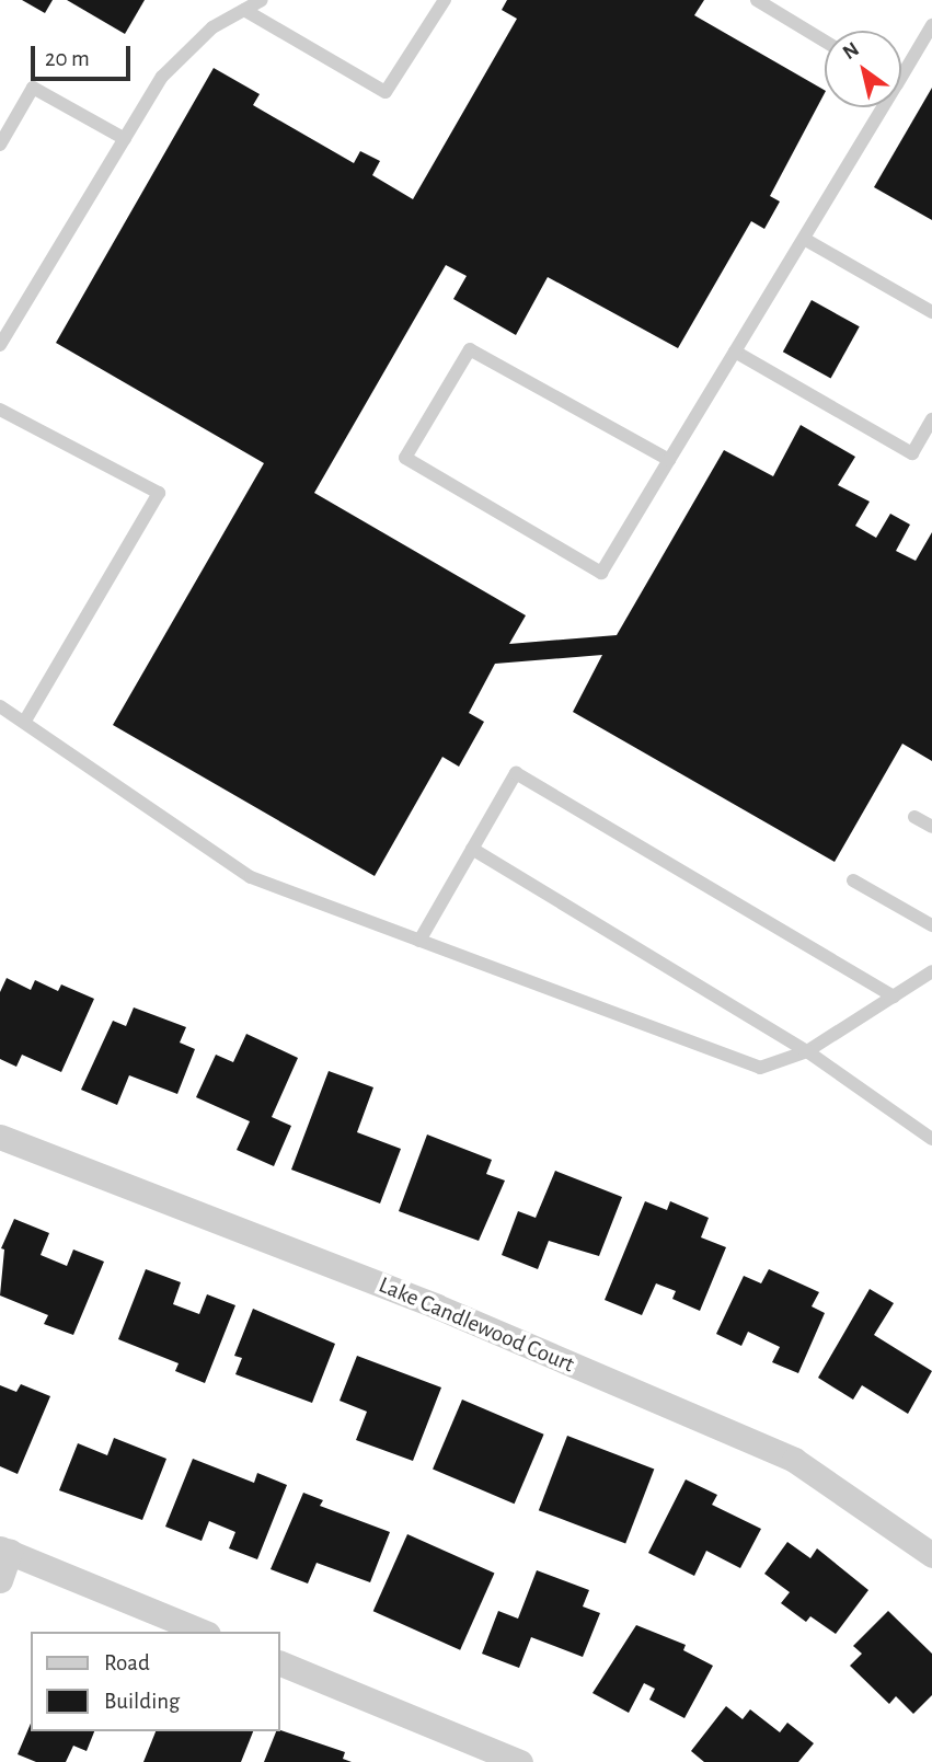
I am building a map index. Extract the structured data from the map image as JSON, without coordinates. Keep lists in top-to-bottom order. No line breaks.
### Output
{"streets":{"street":["Lake Candlewood Court"]},"legend":["Road","Building"],"scale_bar":"20 m","north":"top left"}
